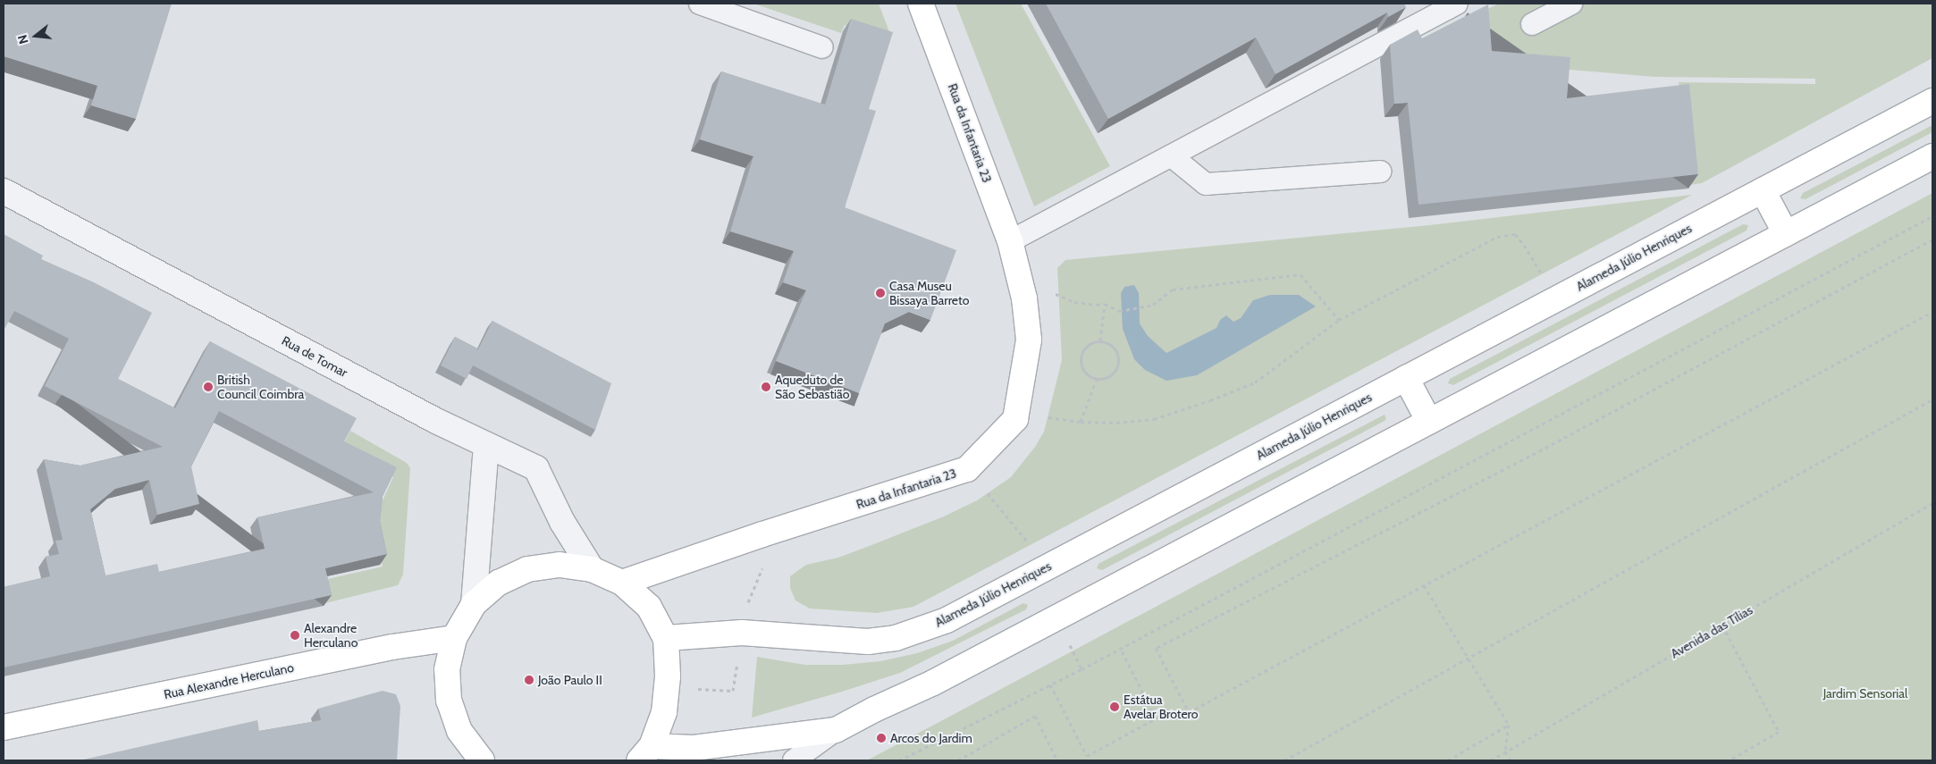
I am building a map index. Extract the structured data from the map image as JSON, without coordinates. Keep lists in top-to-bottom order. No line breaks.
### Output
{"streets":{"main road":["Rua da Infantaria 23","Alameda Júlio Henriques","Rua Alexandre Herculano"],"street":["Rua de Tomar"],"path":["Avenida das Tílias"]},"parks":["Jardim Sensorial"],"places":["Casa Museu Bissaya Barreto","British Council Coimbra","Aqueduto de São Sebastião","Alexandre Herculano","João Paulo II","Estátua Avelar Brotero","Arcos do Jardim"],"north":"left"}
